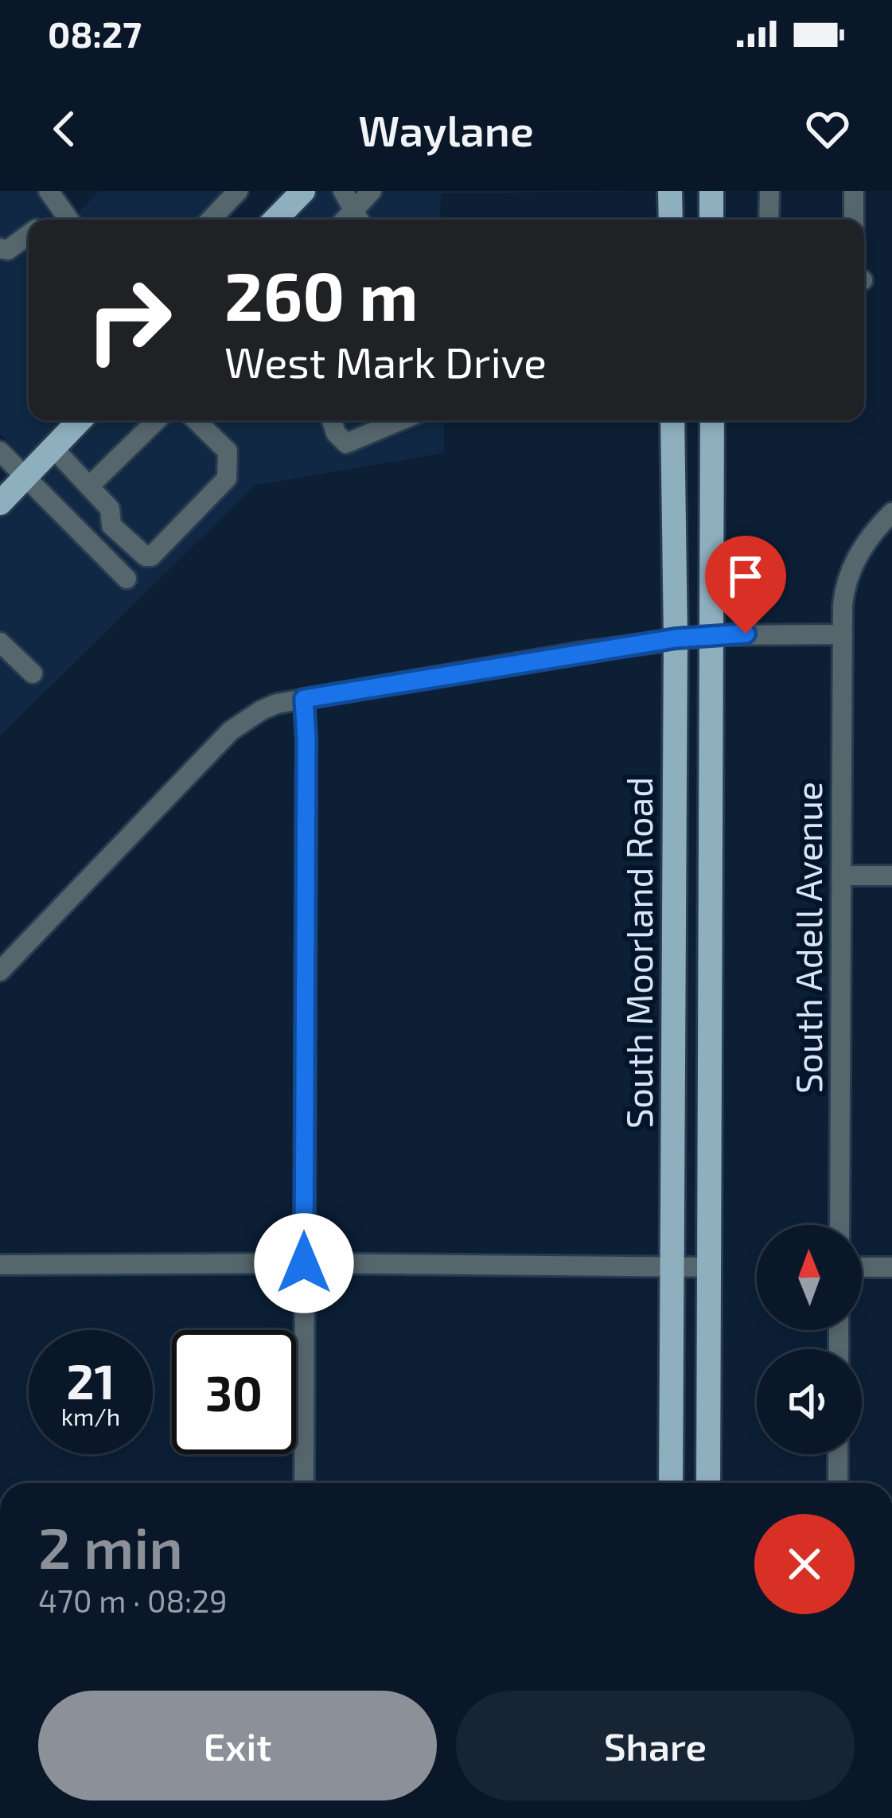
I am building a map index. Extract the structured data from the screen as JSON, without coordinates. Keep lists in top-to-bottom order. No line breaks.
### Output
{"streets":{"main road":["South Moorland Road"],"street":["South Adell Avenue"]},"north":"top","page":{"status":"08:27","header":"Waylane","turn":["260 m","West Mark Drive"],"speed":"21 km/h","limit":"30","heading":["2 min","470 m · 08:29"],"buttons":["Exit","Share"]}}
